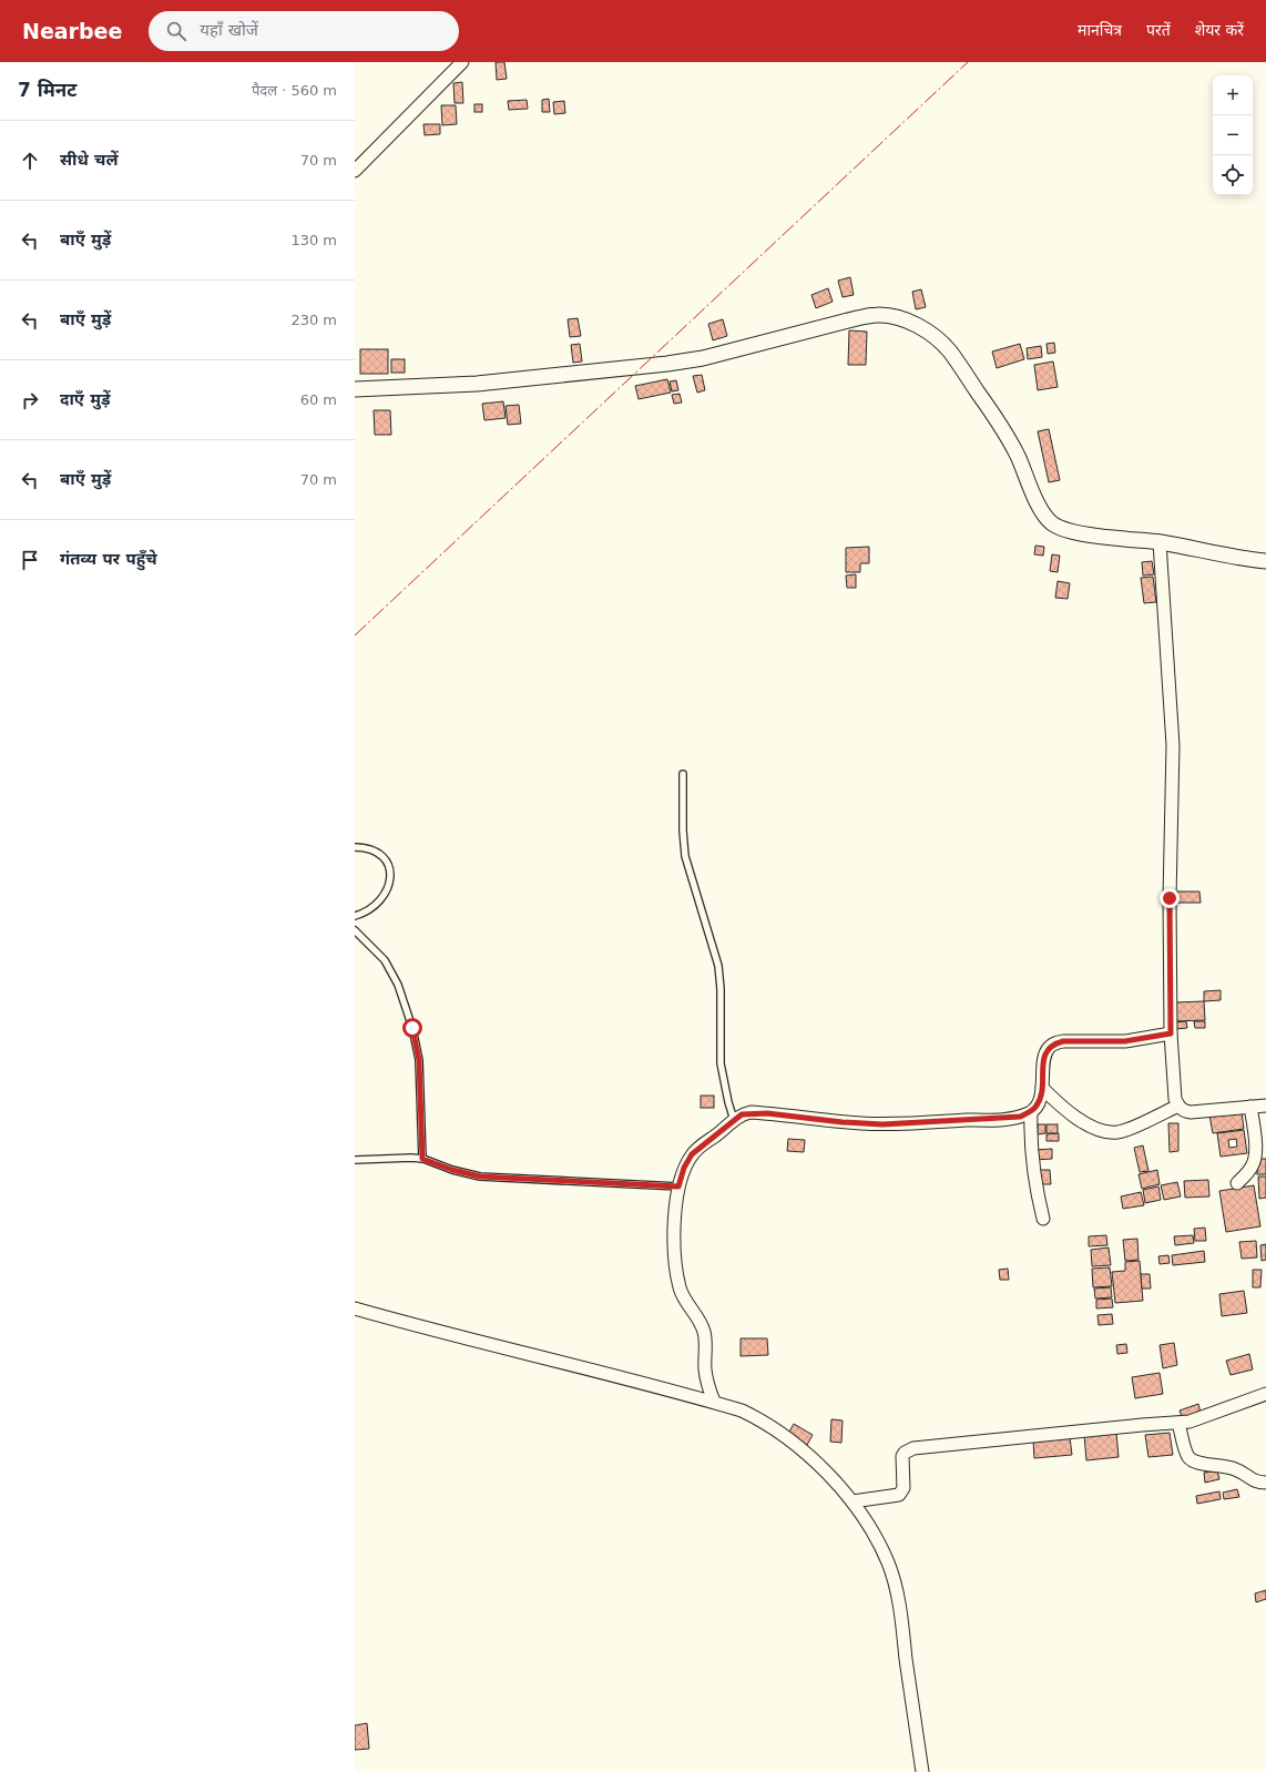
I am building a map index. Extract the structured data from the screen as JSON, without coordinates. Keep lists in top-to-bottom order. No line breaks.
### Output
{"page":{"header":"Nearbee","search":"यहाँ खोजें","nav":["मानचित्र","परतें","शेयर करें"],"heading":["7 मिनट","पैदल · 560 m"],"map_buttons":["+","−"],"list":[["सीधे चलें","70 m"],["बाएँ मुड़ें","130 m"],["बाएँ मुड़ें","230 m"],["दाएँ मुड़ें","60 m"],["बाएँ मुड़ें","70 m"],"गंतव्य पर पहुँचे"]}}
